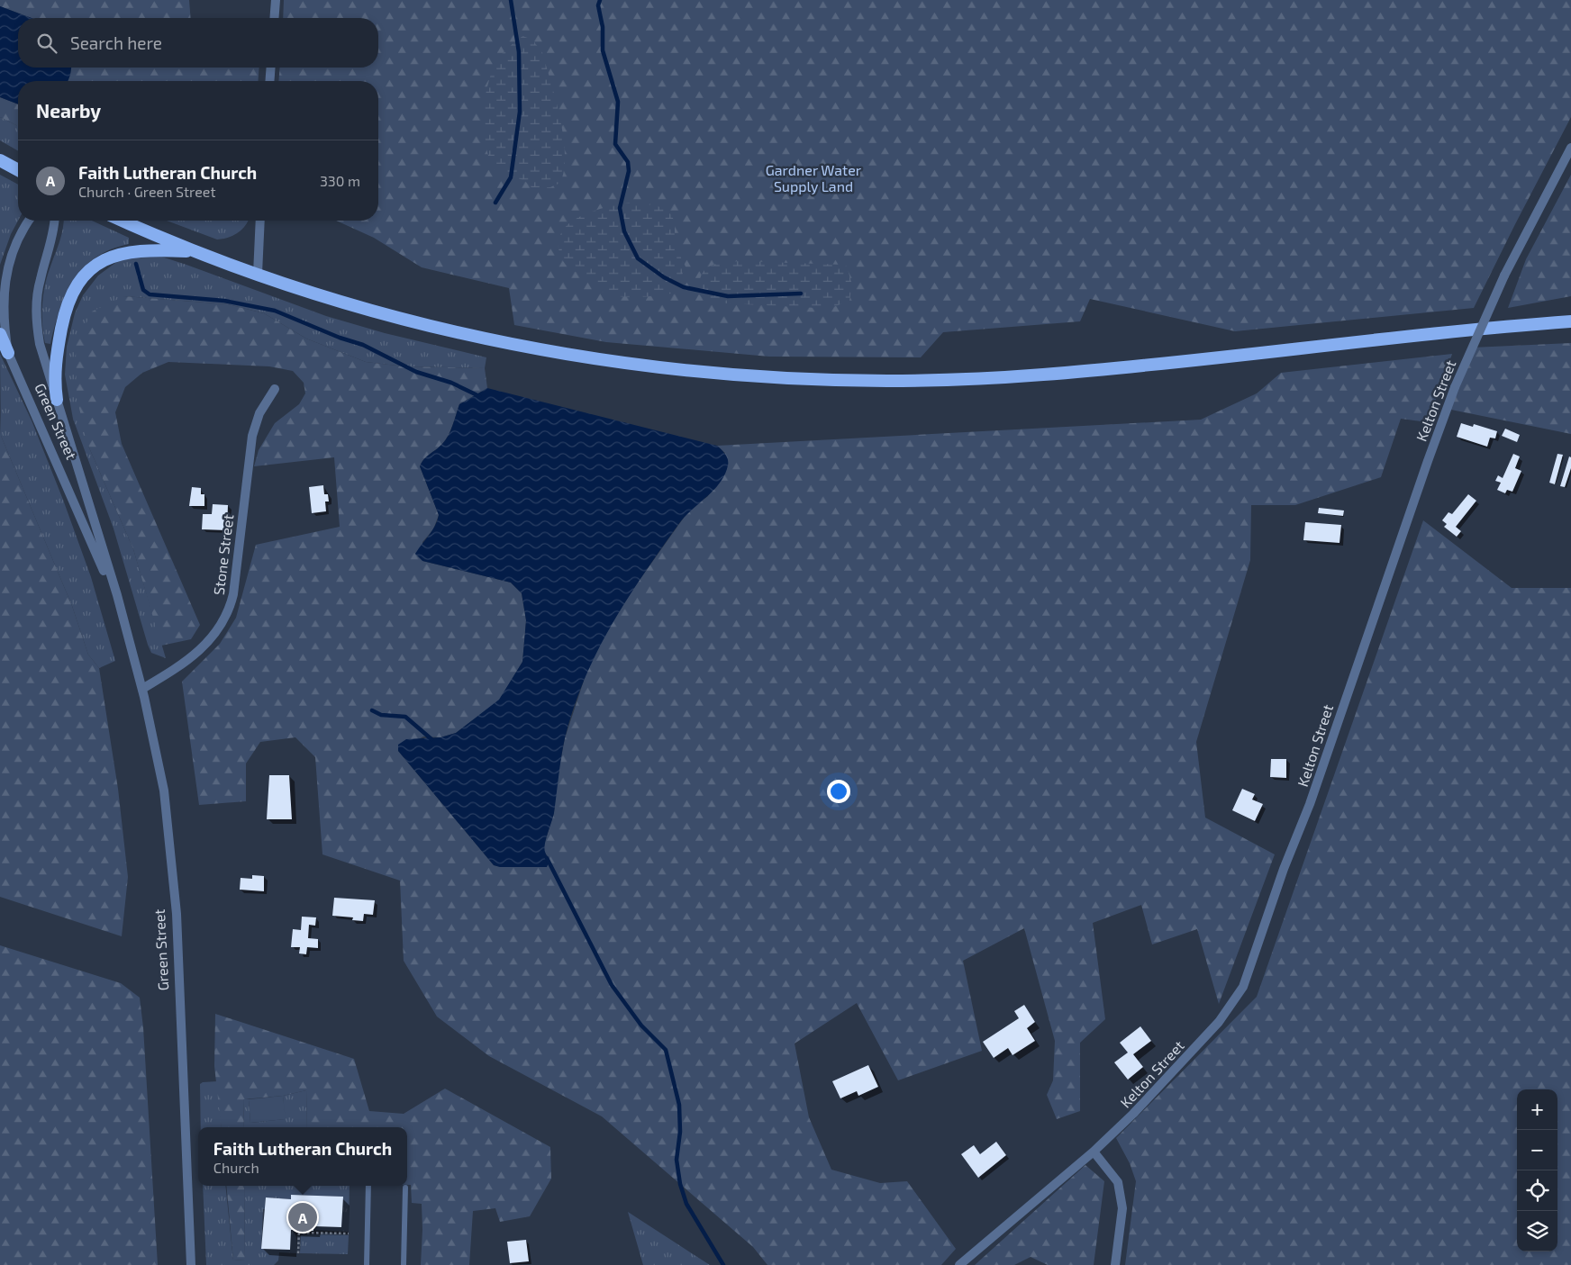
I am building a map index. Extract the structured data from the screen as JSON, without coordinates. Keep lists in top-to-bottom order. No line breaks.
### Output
{"streets":{"street":["Kelton Street","Green Street","Stone Street"]},"crossings":[["Green Street","Stone Street"]],"parks":["Gardner Water Supply Land"],"page":{"search":"Search here","heading":"Nearby","list":[{"mark":"A","name":"Faith Lutheran Church","note":"Church · Green Street","value":"330 m"}],"map_buttons":["+","−"],"popup":["Faith Lutheran Church","Church"],"pins":"A"}}
